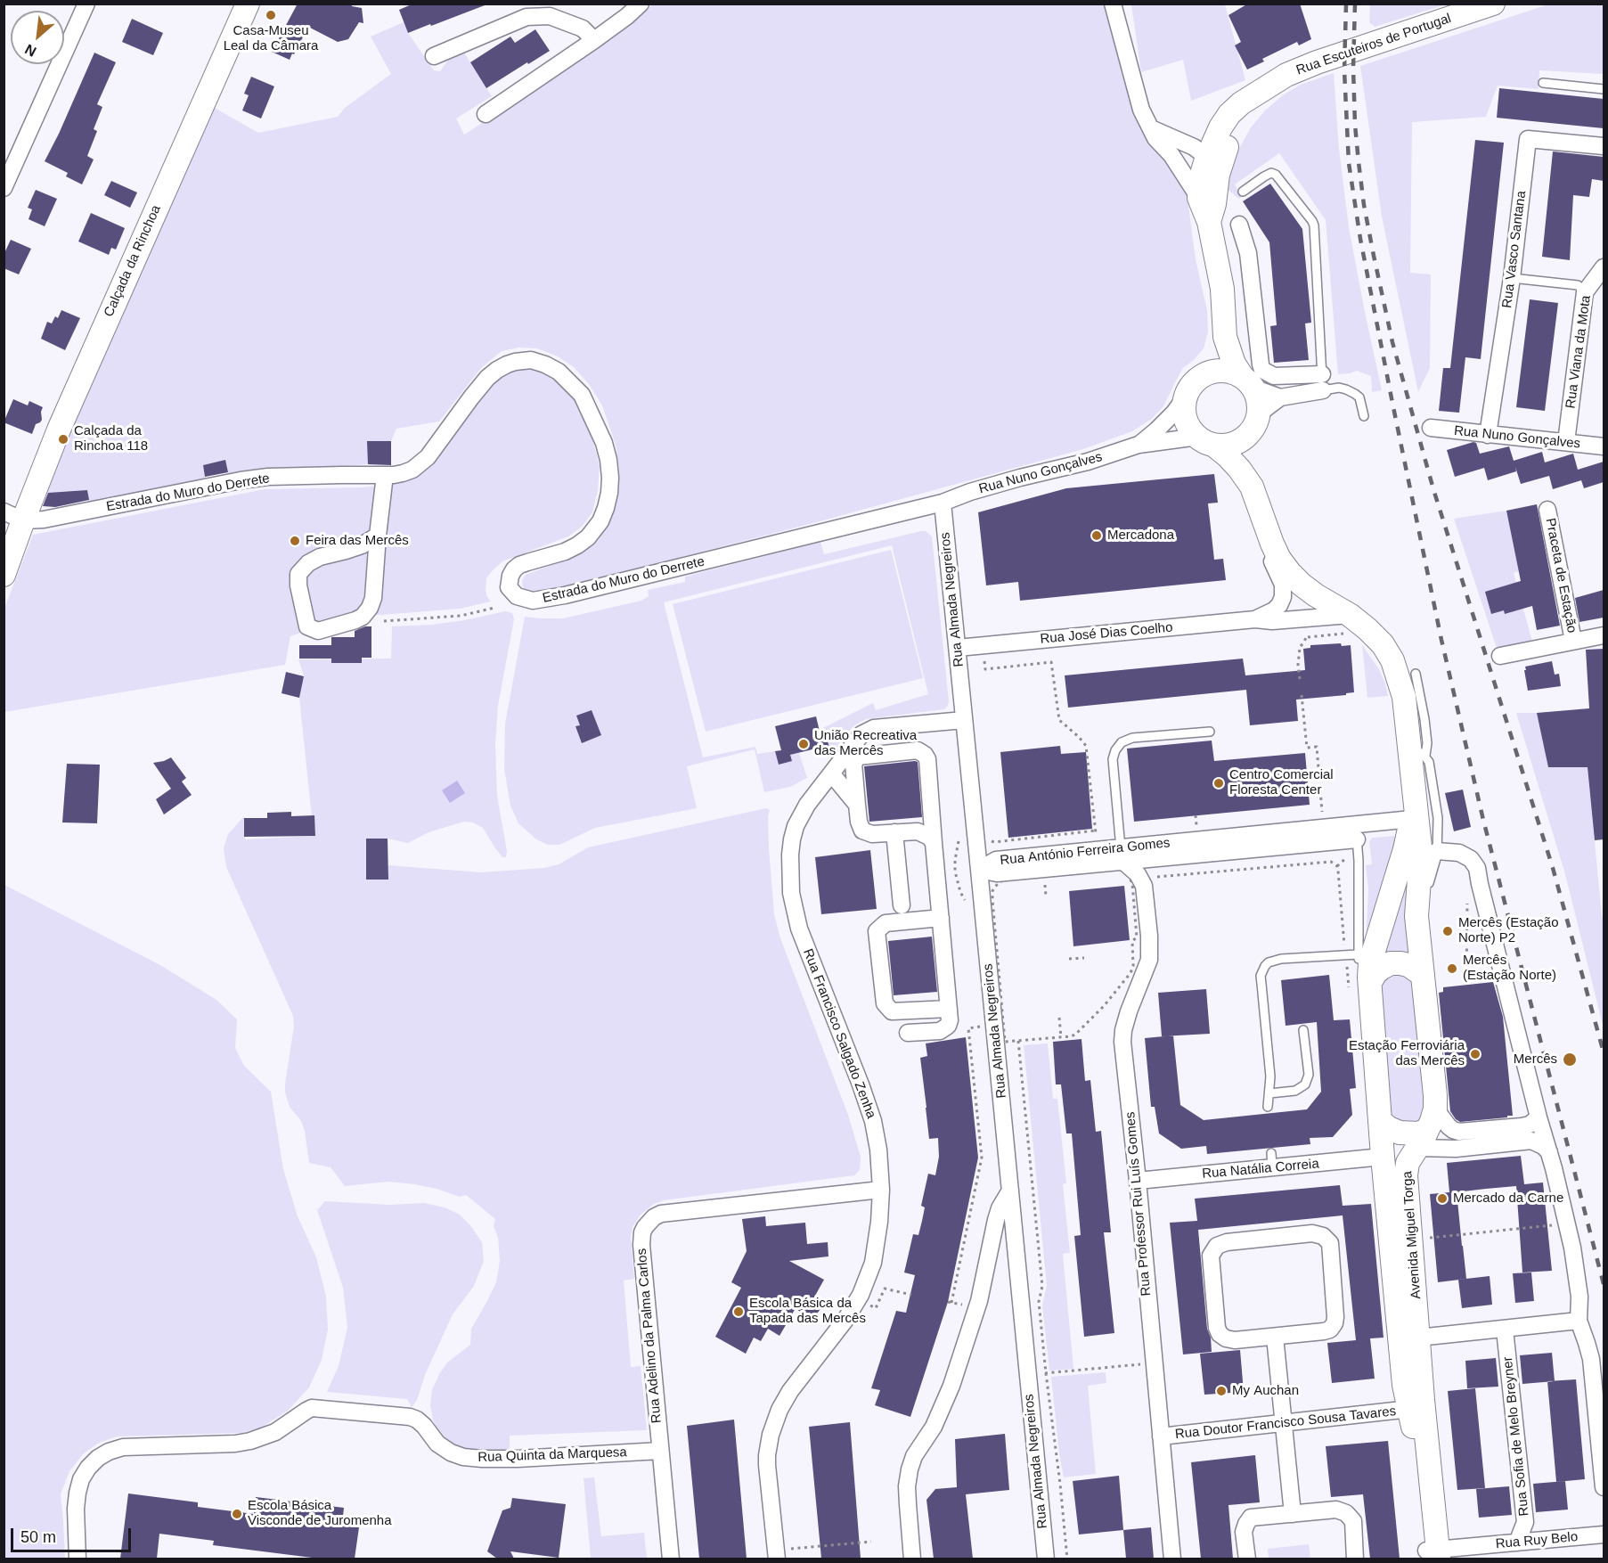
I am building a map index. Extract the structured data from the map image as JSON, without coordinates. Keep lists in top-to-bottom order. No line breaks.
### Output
{"streets":{"street":["Rua Escuteiros de Portugal","Rua Vasco Santana","Calçada da Rinchoa","Rua Viana da Mota","Rua Nuno Gonçalves","Estrada do Muro do Derrete","Praceta de Estação","Rua Almada Negreiros","Rua José Dias Coelho","Rua António Ferreira Gomes","Rua Francisco Salgado Zenha","Rua Natália Correia","Rua Professor Rui Luís Gomes","Avenida Miguel Torga","Rua Adelino da Palma Carlos","Rua Doutor Francisco Sousa Tavares","Rua Sofia de Melo Breyner","Rua Quinta da Marquesa","Rua Ruy Belo"]},"crossings":[["Rua Vasco Santana","Rua Nuno Gonçalves"],["Calçada da Rinchoa","Estrada do Muro do Derrete"],["Rua Viana da Mota","Rua Nuno Gonçalves"],["Rua Nuno Gonçalves","Estrada do Muro do Derrete"],["Rua Nuno Gonçalves","Rua Almada Negreiros"],["Rua Nuno Gonçalves","Avenida Miguel Torga"],["Estrada do Muro do Derrete","Rua Almada Negreiros"],["Rua Almada Negreiros","Rua José Dias Coelho"],["Rua Almada Negreiros","Rua António Ferreira Gomes"],["Rua Almada Negreiros","Rua Francisco Salgado Zenha"],["Rua José Dias Coelho","Avenida Miguel Torga"],["Rua António Ferreira Gomes","Rua Professor Rui Luís Gomes"],["Rua António Ferreira Gomes","Avenida Miguel Torga"],["Rua Francisco Salgado Zenha","Rua Adelino da Palma Carlos"],["Rua Natália Correia","Rua Professor Rui Luís Gomes"],["Rua Natália Correia","Avenida Miguel Torga"],["Rua Professor Rui Luís Gomes","Rua Doutor Francisco Sousa Tavares"],["Avenida Miguel Torga","Rua Doutor Francisco Sousa Tavares"],["Avenida Miguel Torga","Rua Ruy Belo"],["Rua Adelino da Palma Carlos","Rua Quinta da Marquesa"],["Rua Sofia de Melo Breyner","Rua Ruy Belo"]],"places":["Casa-Museu Leal da Câmara","Calçada da Rinchoa 118","Mercadona","Feira das Mercês","União Recreativa das Mercês","Centro Comercial Floresta Center","Mercês (Estação Norte) P2","Mercês (Estação Norte)","Estação Ferroviária das Mercês","Mercês","Mercado da Carne","Escola Básica da Tapada das Mercês","My Auchan","Escola Básica Visconde de Juromenha"],"scale_bar":"50 m","north":"bottom left"}
